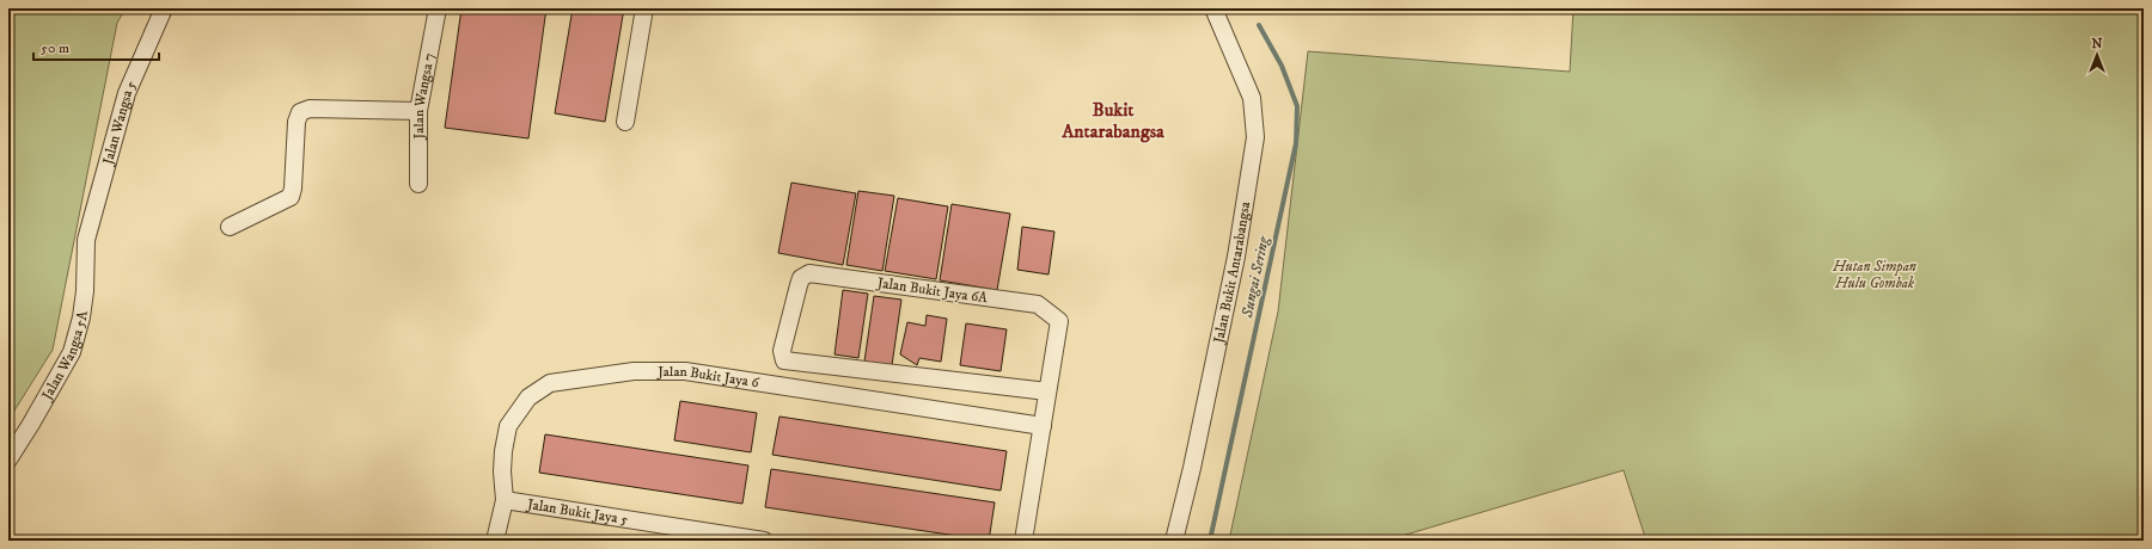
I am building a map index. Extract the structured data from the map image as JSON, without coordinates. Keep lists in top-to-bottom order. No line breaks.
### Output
{"streets":{"street":["Jalan Wangsa 7","Jalan Wangsa 5","Jalan Bukit Antarabangsa","Jalan Bukit Jaya 6A","Jalan Wangsa 5A","Jalan Bukit Jaya 6","Jalan Bukit Jaya 5"]},"crossings":[["Jalan Wangsa 5","Jalan Wangsa 5A"],["Jalan Bukit Jaya 6","Jalan Bukit Jaya 5"]],"districts":["Bukit Antarabangsa"],"water":["Sungai Sering"],"parks":["Hutan Simpan Hulu Gombak"],"scale_bar":"50 m","north":"top"}
